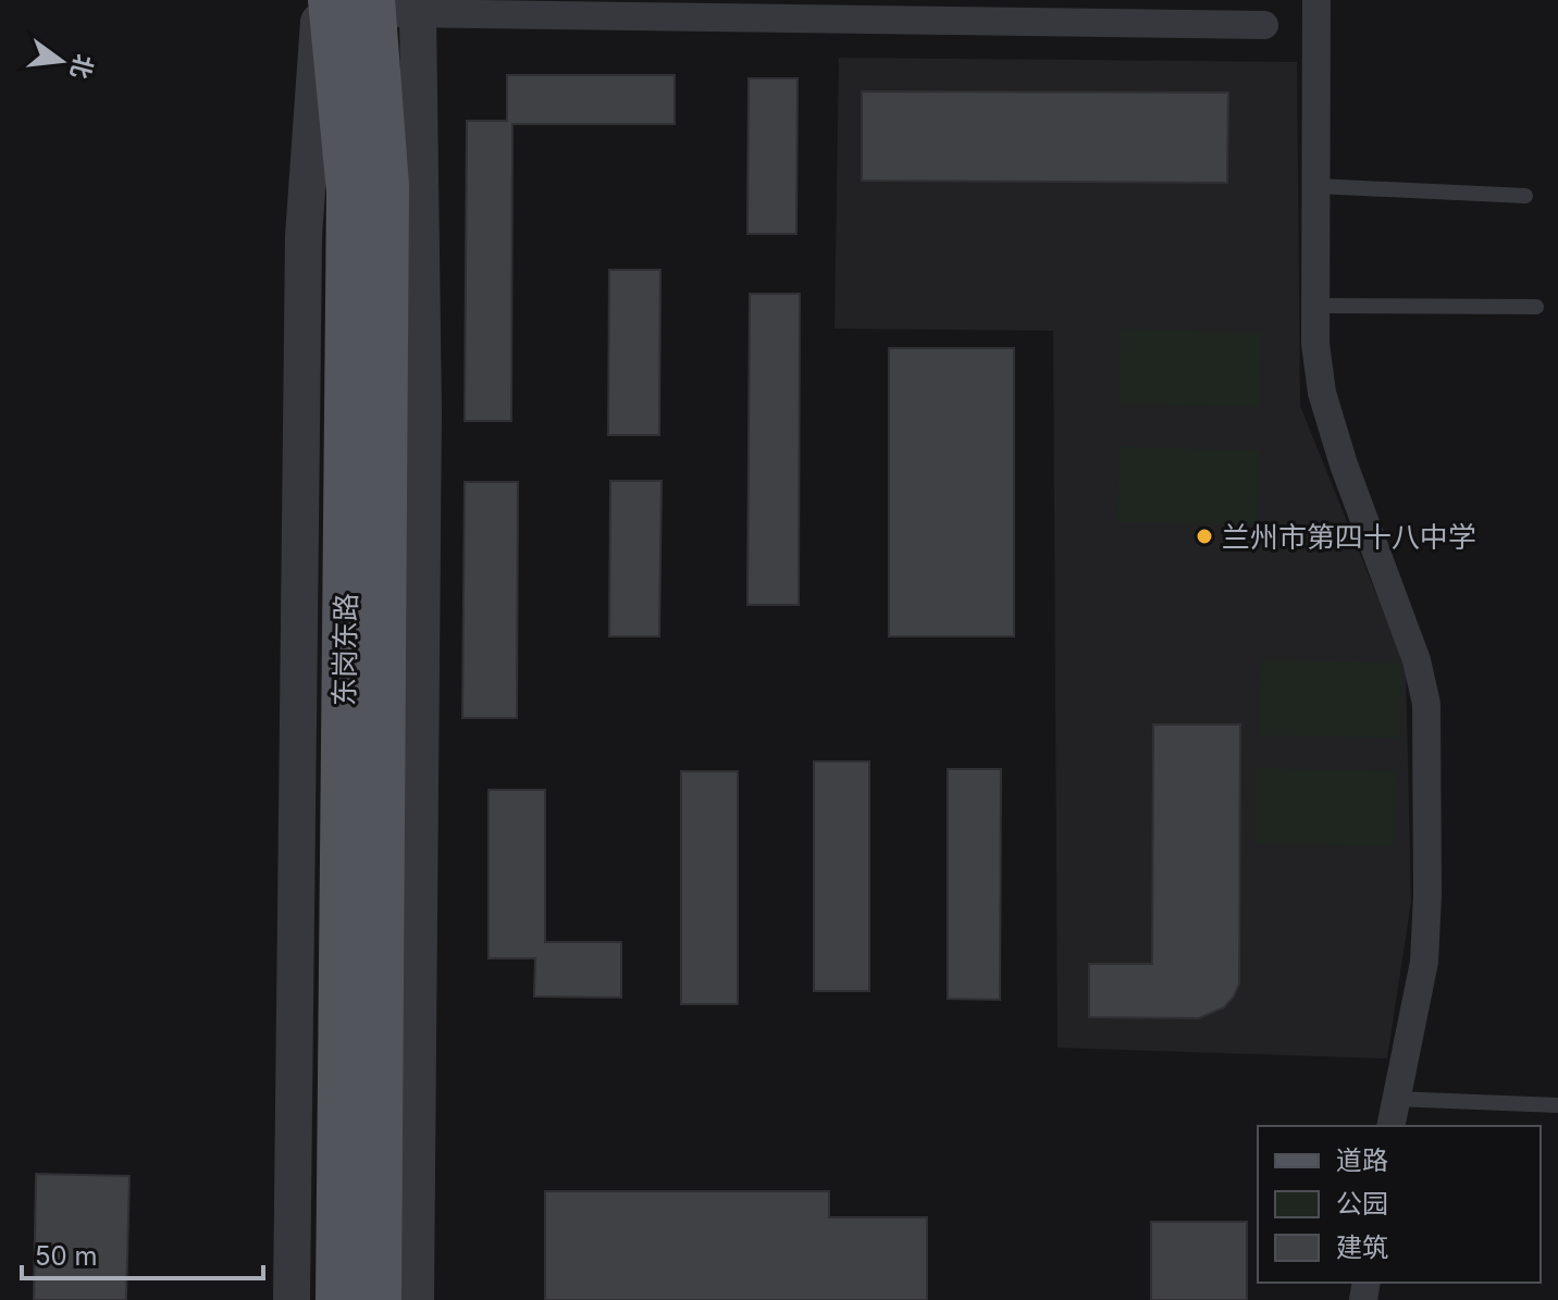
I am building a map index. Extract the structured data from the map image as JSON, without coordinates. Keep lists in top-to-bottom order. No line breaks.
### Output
{"streets":{"main road":["东岗东路"]},"places":["兰州市第四十八中学"],"legend":["道路","公园","建筑"],"scale_bar":"50 m","north":"right"}
